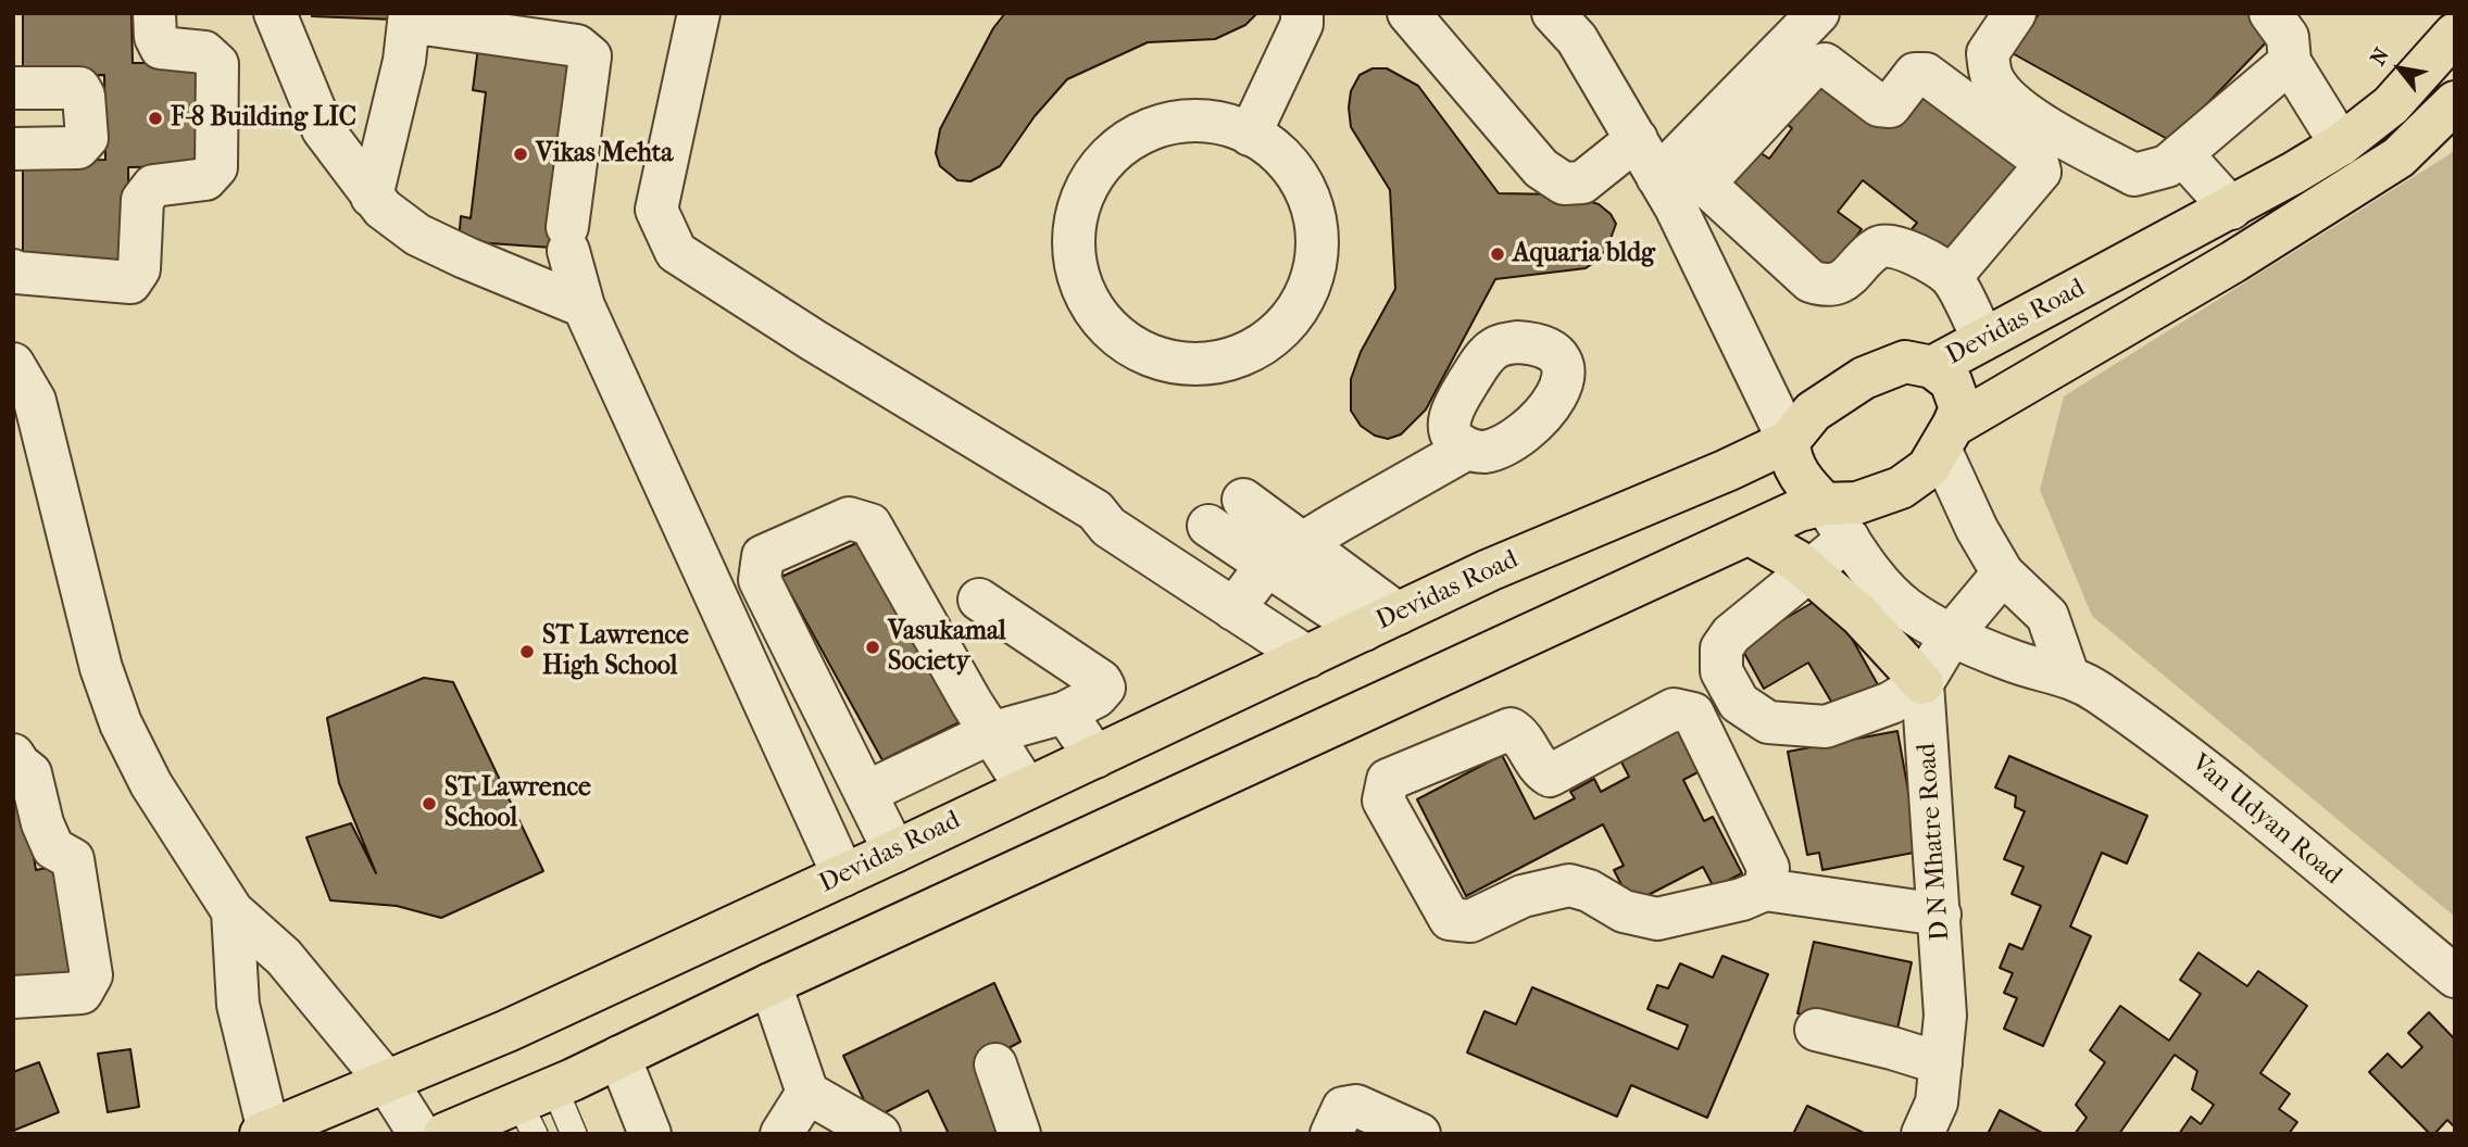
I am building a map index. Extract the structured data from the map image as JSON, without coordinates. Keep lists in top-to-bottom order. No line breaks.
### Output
{"streets":{"main road":["Devidas Road"],"street":["Van Udyan Road","D N Mhatre Road"]},"crossings":[["Devidas Road","Van Udyan Road"]],"places":["F-8 Building LIC","Vikas Mehta","Aquaria bldg","Vasukamal Society","ST Lawrence High School","ST Lawrence School"],"north":"top left"}
